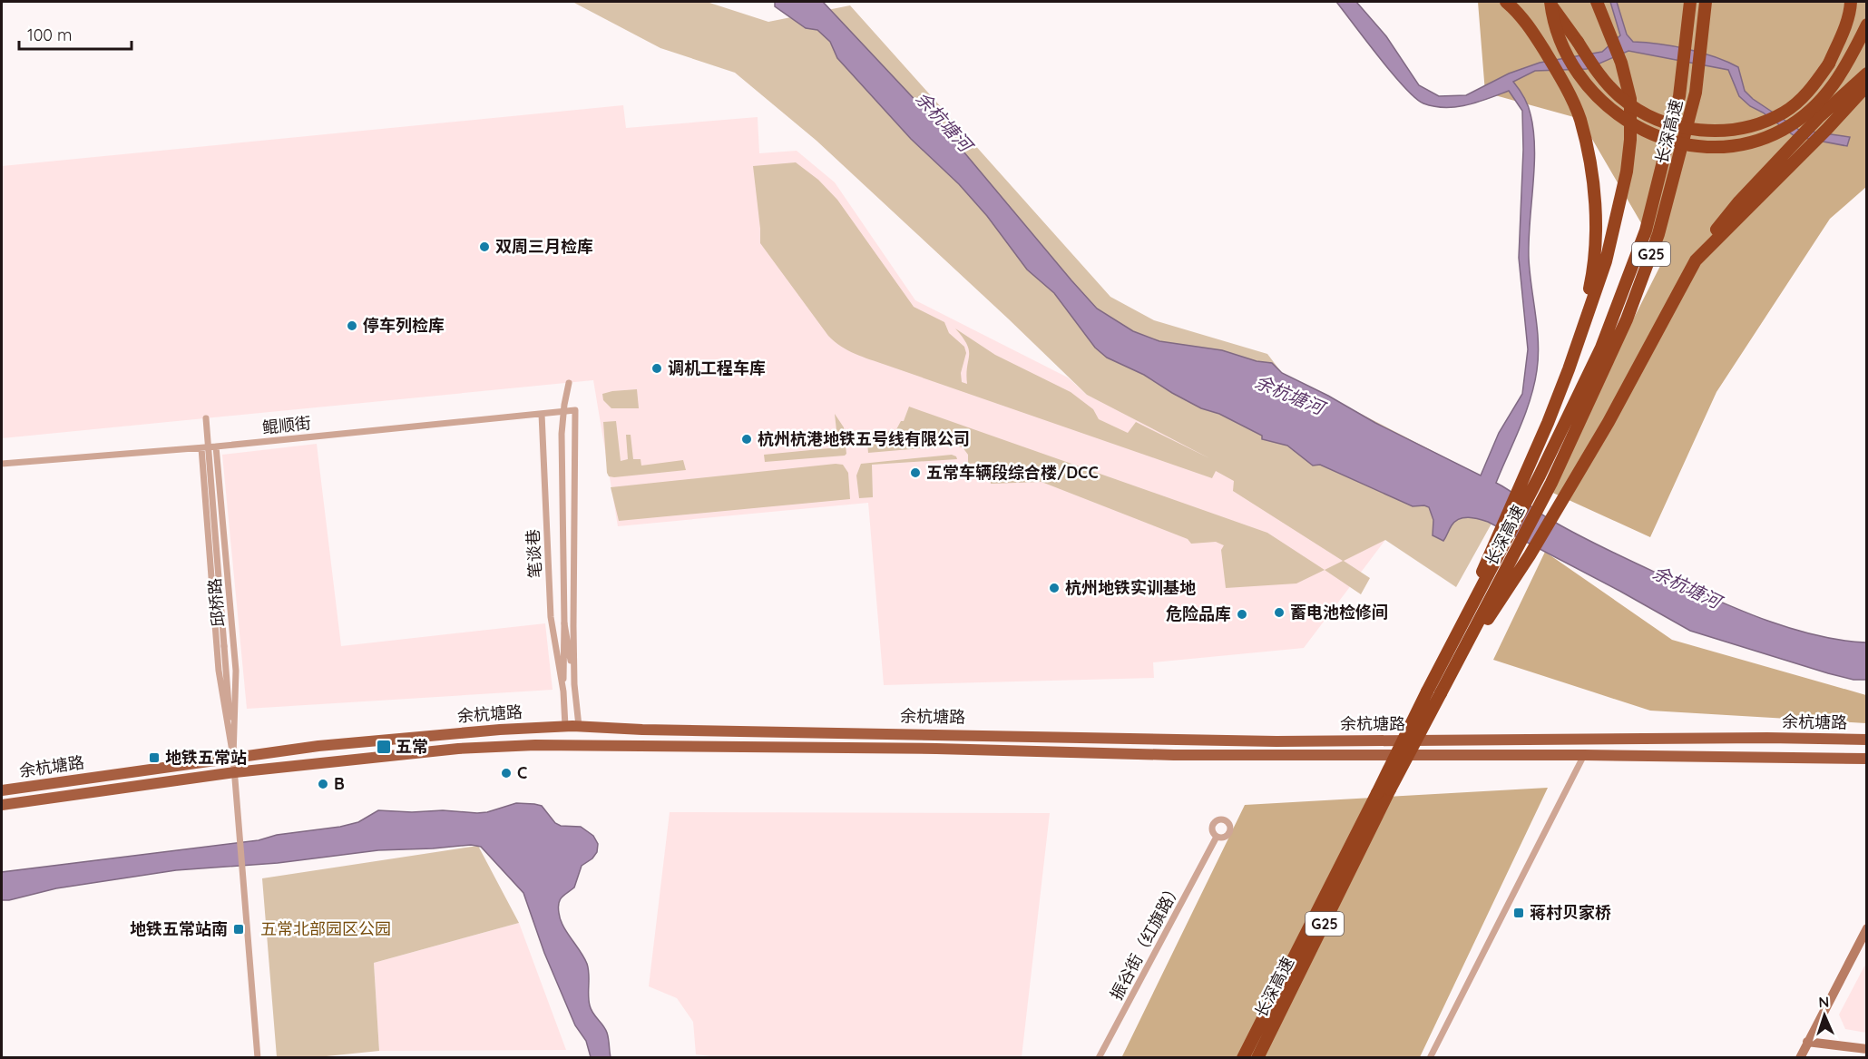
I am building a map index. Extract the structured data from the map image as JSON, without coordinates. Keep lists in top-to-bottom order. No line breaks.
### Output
{"streets":{"highway":["长深高速","G25"],"main road":["余杭塘路"],"street":["鲲顺街","笔谈巷","邱桥路","振谷街（红旗路）"]},"crossings":[["鲲顺街","笔谈巷"],["鲲顺街","邱桥路"],["笔谈巷","余杭塘路"],["邱桥路","余杭塘路"]],"water":["余杭塘河"],"parks":["五常北部园区公园"],"places":{"other":["双周三月检库","停车列检库","调机工程车库","杭州杭港地铁五号线有限公司","五常车辆段综合楼/DCC","杭州地铁实训基地","蓄电池检修间","危险品库","C","B"],"transit":["五常","地铁五常站","蒋村贝家桥","地铁五常站南"]},"scale_bar":"100 m","north":"top"}
